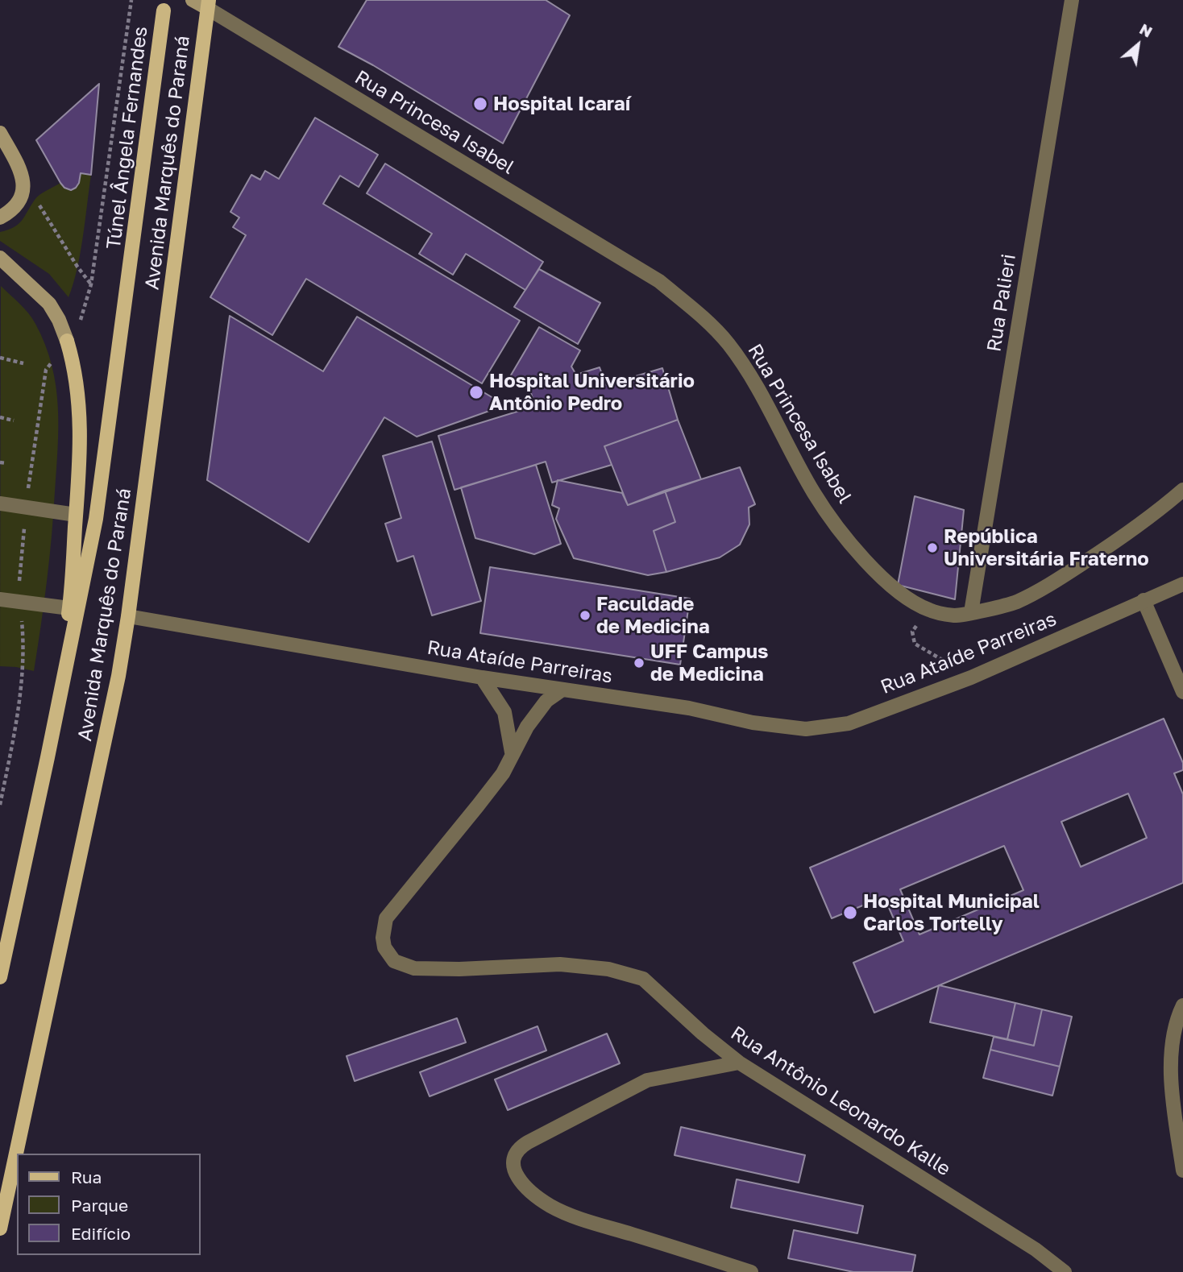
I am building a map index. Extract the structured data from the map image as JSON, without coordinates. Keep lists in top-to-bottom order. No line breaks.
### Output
{"streets":{"main road":["Túnel Ângela Fernandes","Avenida Marquês do Paraná"],"street":["Rua Princesa Isabel","Rua Palieri","Rua Ataíde Parreiras","Rua Antônio Leonardo Kalle"]},"crossings":[["Rua Princesa Isabel","Avenida Marquês do Paraná"],["Rua Princesa Isabel","Rua Palieri"],["Túnel Ângela Fernandes","Avenida Marquês do Paraná"],["Avenida Marquês do Paraná","Rua Ataíde Parreiras"],["Rua Ataíde Parreiras","Rua Antônio Leonardo Kalle"]],"places":["Hospital Icaraí","Hospital Universitário Antônio Pedro","República Universitária Fraterno","Faculdade de Medicina","UFF Campus de Medicina","Hospital Municipal Carlos Tortelly"],"legend":["Rua","Parque","Edifício"],"north":"top right"}
